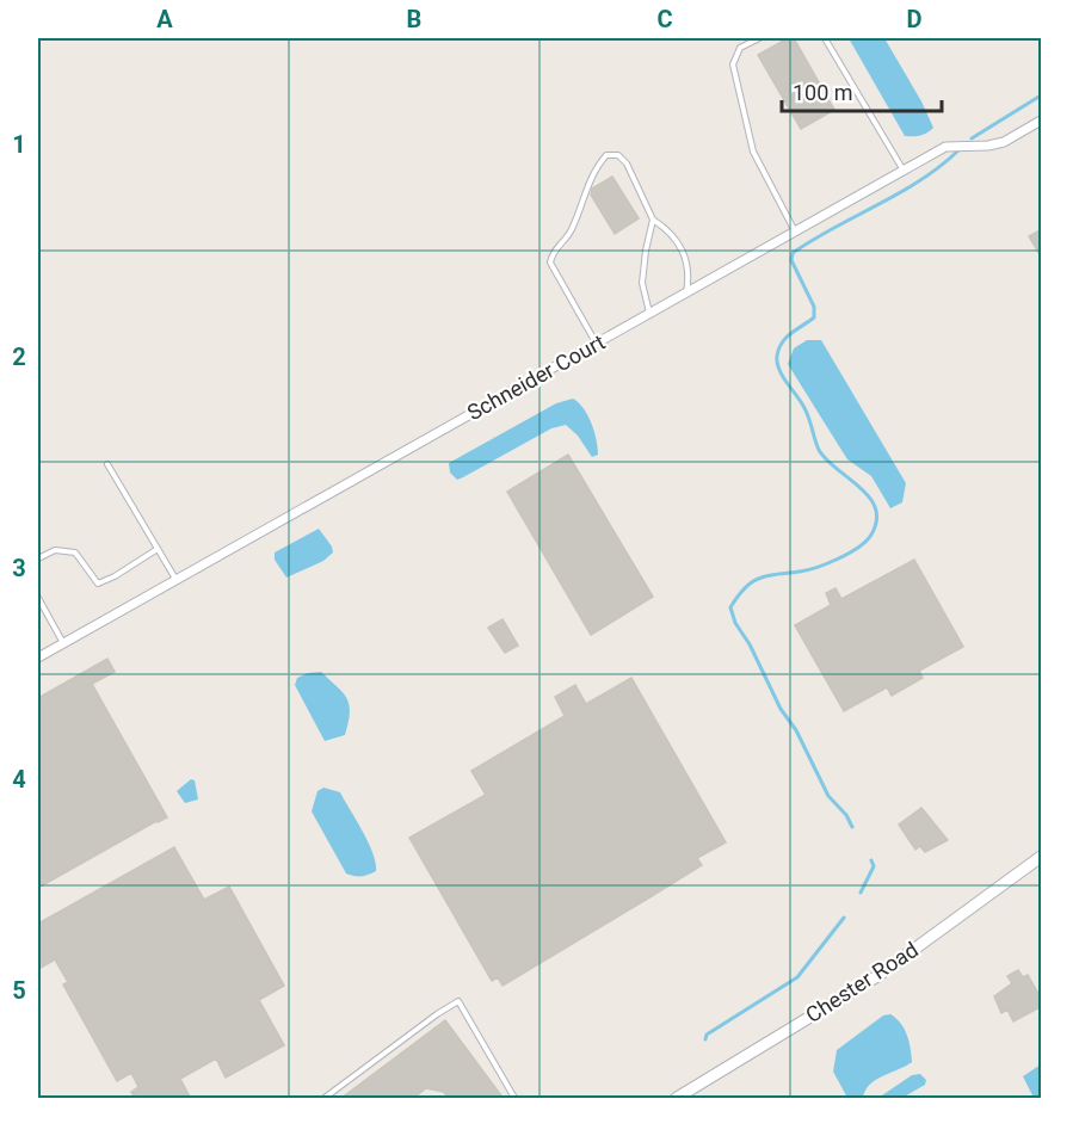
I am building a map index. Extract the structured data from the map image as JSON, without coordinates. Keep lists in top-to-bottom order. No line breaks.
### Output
{"streets":{"street":["Schneider Court","Chester Road"]},"scale_bar":"100 m","grid":{"columns":["A","B","C","D"],"rows":["1","2","3","4","5"]}}
